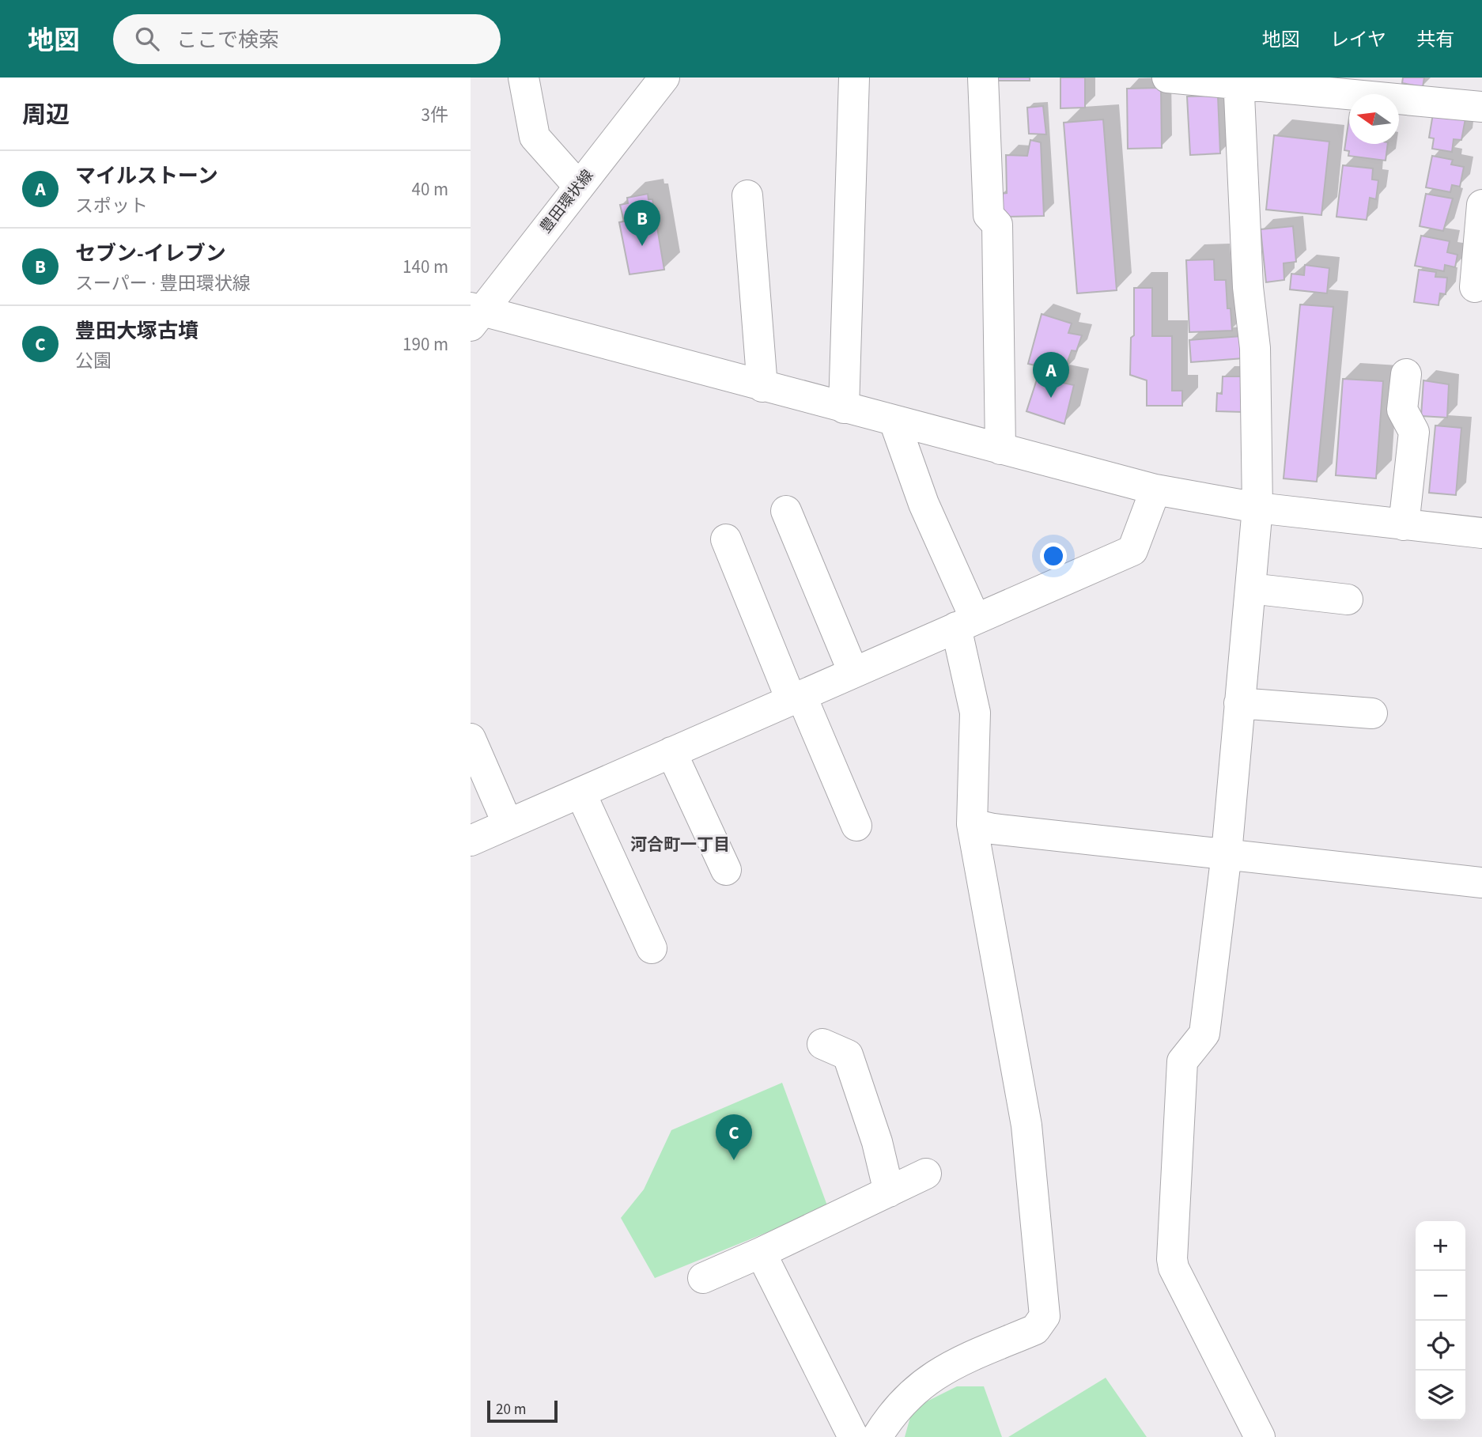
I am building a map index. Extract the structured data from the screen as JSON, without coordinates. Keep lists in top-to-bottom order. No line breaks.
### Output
{"streets":{"street":["豊田環状線"]},"districts":["河合町一丁目"],"scale_bar":"20 m","north":"left","page":{"header":"地図","search":"ここで検索","nav":["地図","レイヤ","共有"],"heading":["周辺","3件"],"list":[{"mark":"A","name":"マイルストーン","note":"スポット","value":"40 m"},{"mark":"B","name":"セブン-イレブン","note":"スーパー · 豊田環状線","value":"140 m"},{"mark":"C","name":"豊田大塚古墳","note":"公園","value":"190 m"}],"pins":["B","A","C"],"map_buttons":["+","−"],"scale":"20 m"}}
